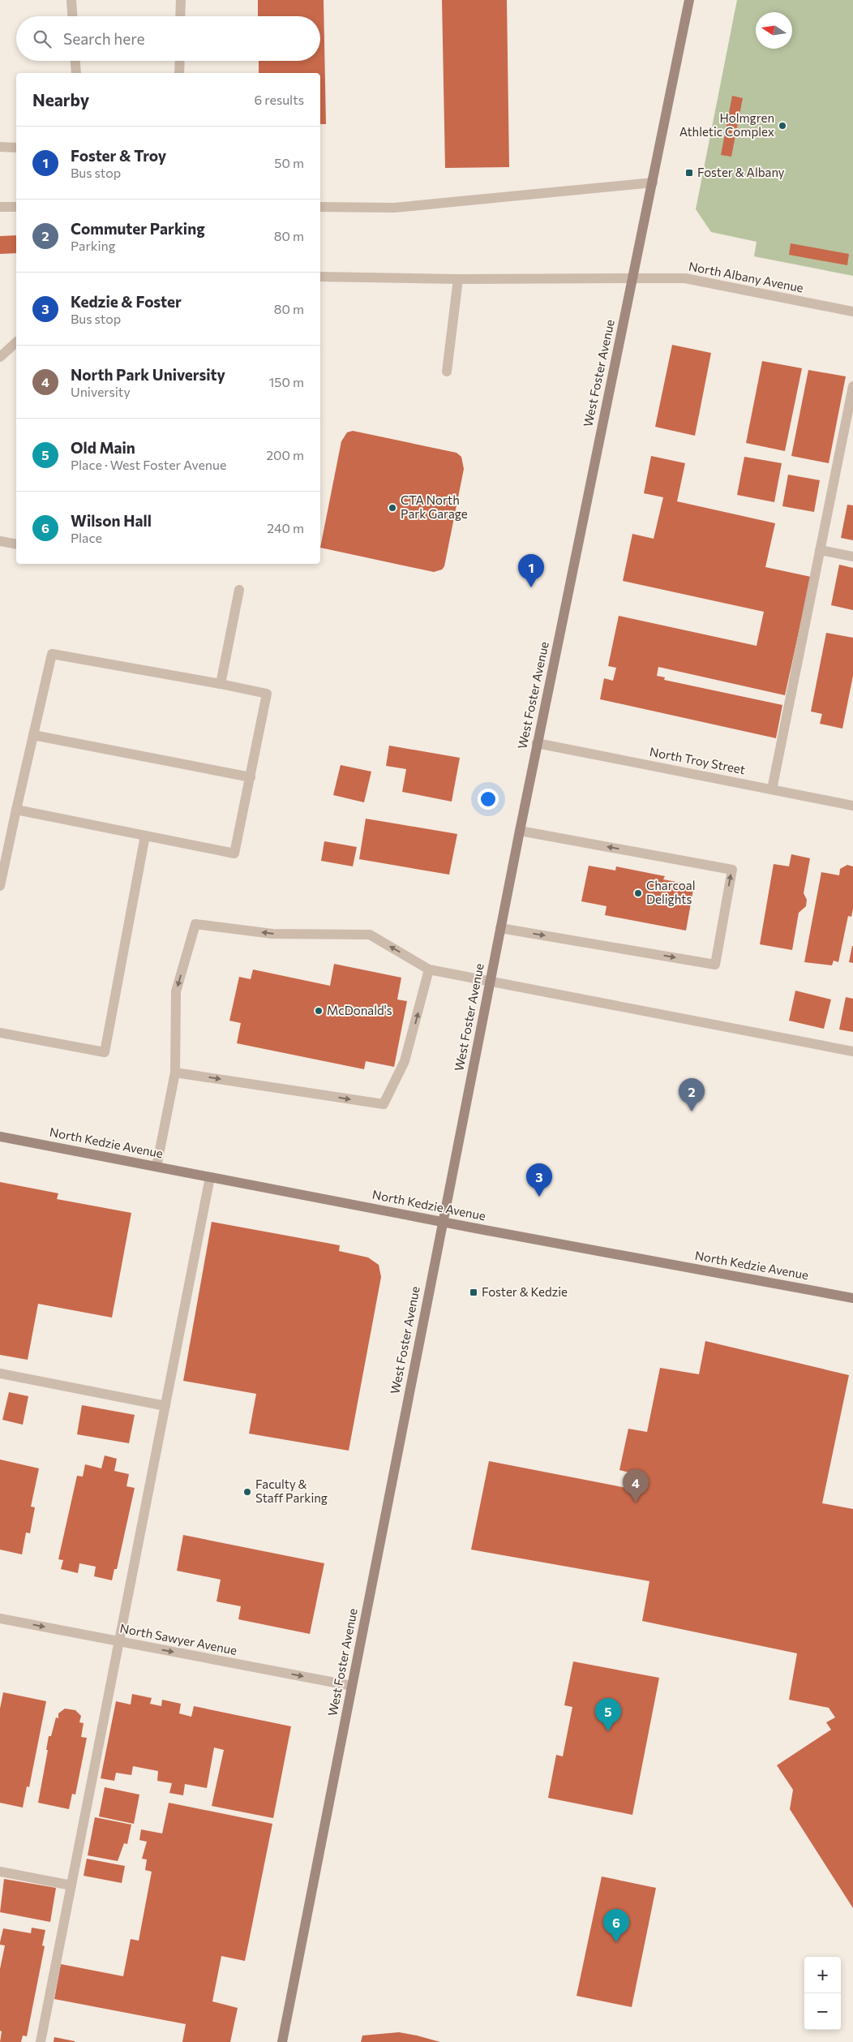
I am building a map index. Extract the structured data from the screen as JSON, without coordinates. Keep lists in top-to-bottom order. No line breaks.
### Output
{"streets":{"main road":["West Foster Avenue","North Kedzie Avenue"],"street":["North Albany Avenue","North Troy Street","North Sawyer Avenue"]},"crossings":[["North Albany Avenue","West Foster Avenue"],["West Foster Avenue","North Troy Street"],["West Foster Avenue","North Kedzie Avenue"],["West Foster Avenue","North Sawyer Avenue"]],"one_way":["North Sawyer Avenue"],"places":{"other":["Holmgren Athletic Complex","CTA North Park Garage","Charcoal Delights","McDonald's","Faculty & Staff Parking"],"transit":["Foster & Albany","Foster & Kedzie"]},"north":"left","page":{"search":"Search here","heading":["Nearby","6 results"],"list":[{"mark":"1","name":"Foster & Troy","note":"Bus stop","value":"50 m"},{"mark":"2","name":"Commuter Parking","note":"Parking","value":"80 m"},{"mark":"3","name":"Kedzie & Foster","note":"Bus stop","value":"80 m"},{"mark":"4","name":"North Park University","note":"University","value":"150 m"},{"mark":"5","name":"Old Main","note":"Place · West Foster Avenue","value":"200 m"},{"mark":"6","name":"Wilson Hall","note":"Place","value":"240 m"}],"pins":["1","2","3","4","5","6"],"map_buttons":["+","−"]}}
